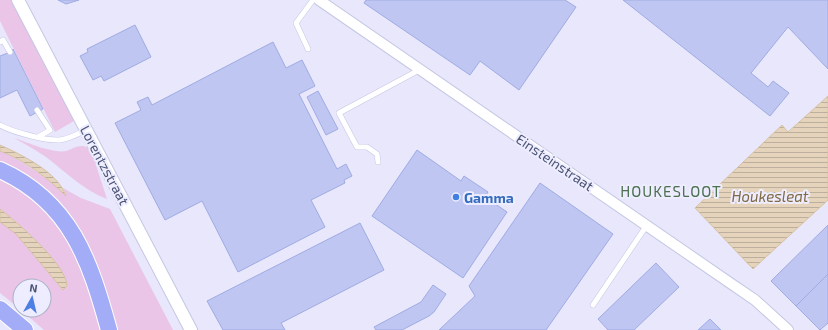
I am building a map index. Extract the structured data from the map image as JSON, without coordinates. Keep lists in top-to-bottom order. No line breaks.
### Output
{"streets":{"street":["Einsteinstraat","Lorentzstraat"]},"districts":["HOUKESLOOT"],"water":["Houkesleat"],"places":["Gamma"],"north":"top"}
